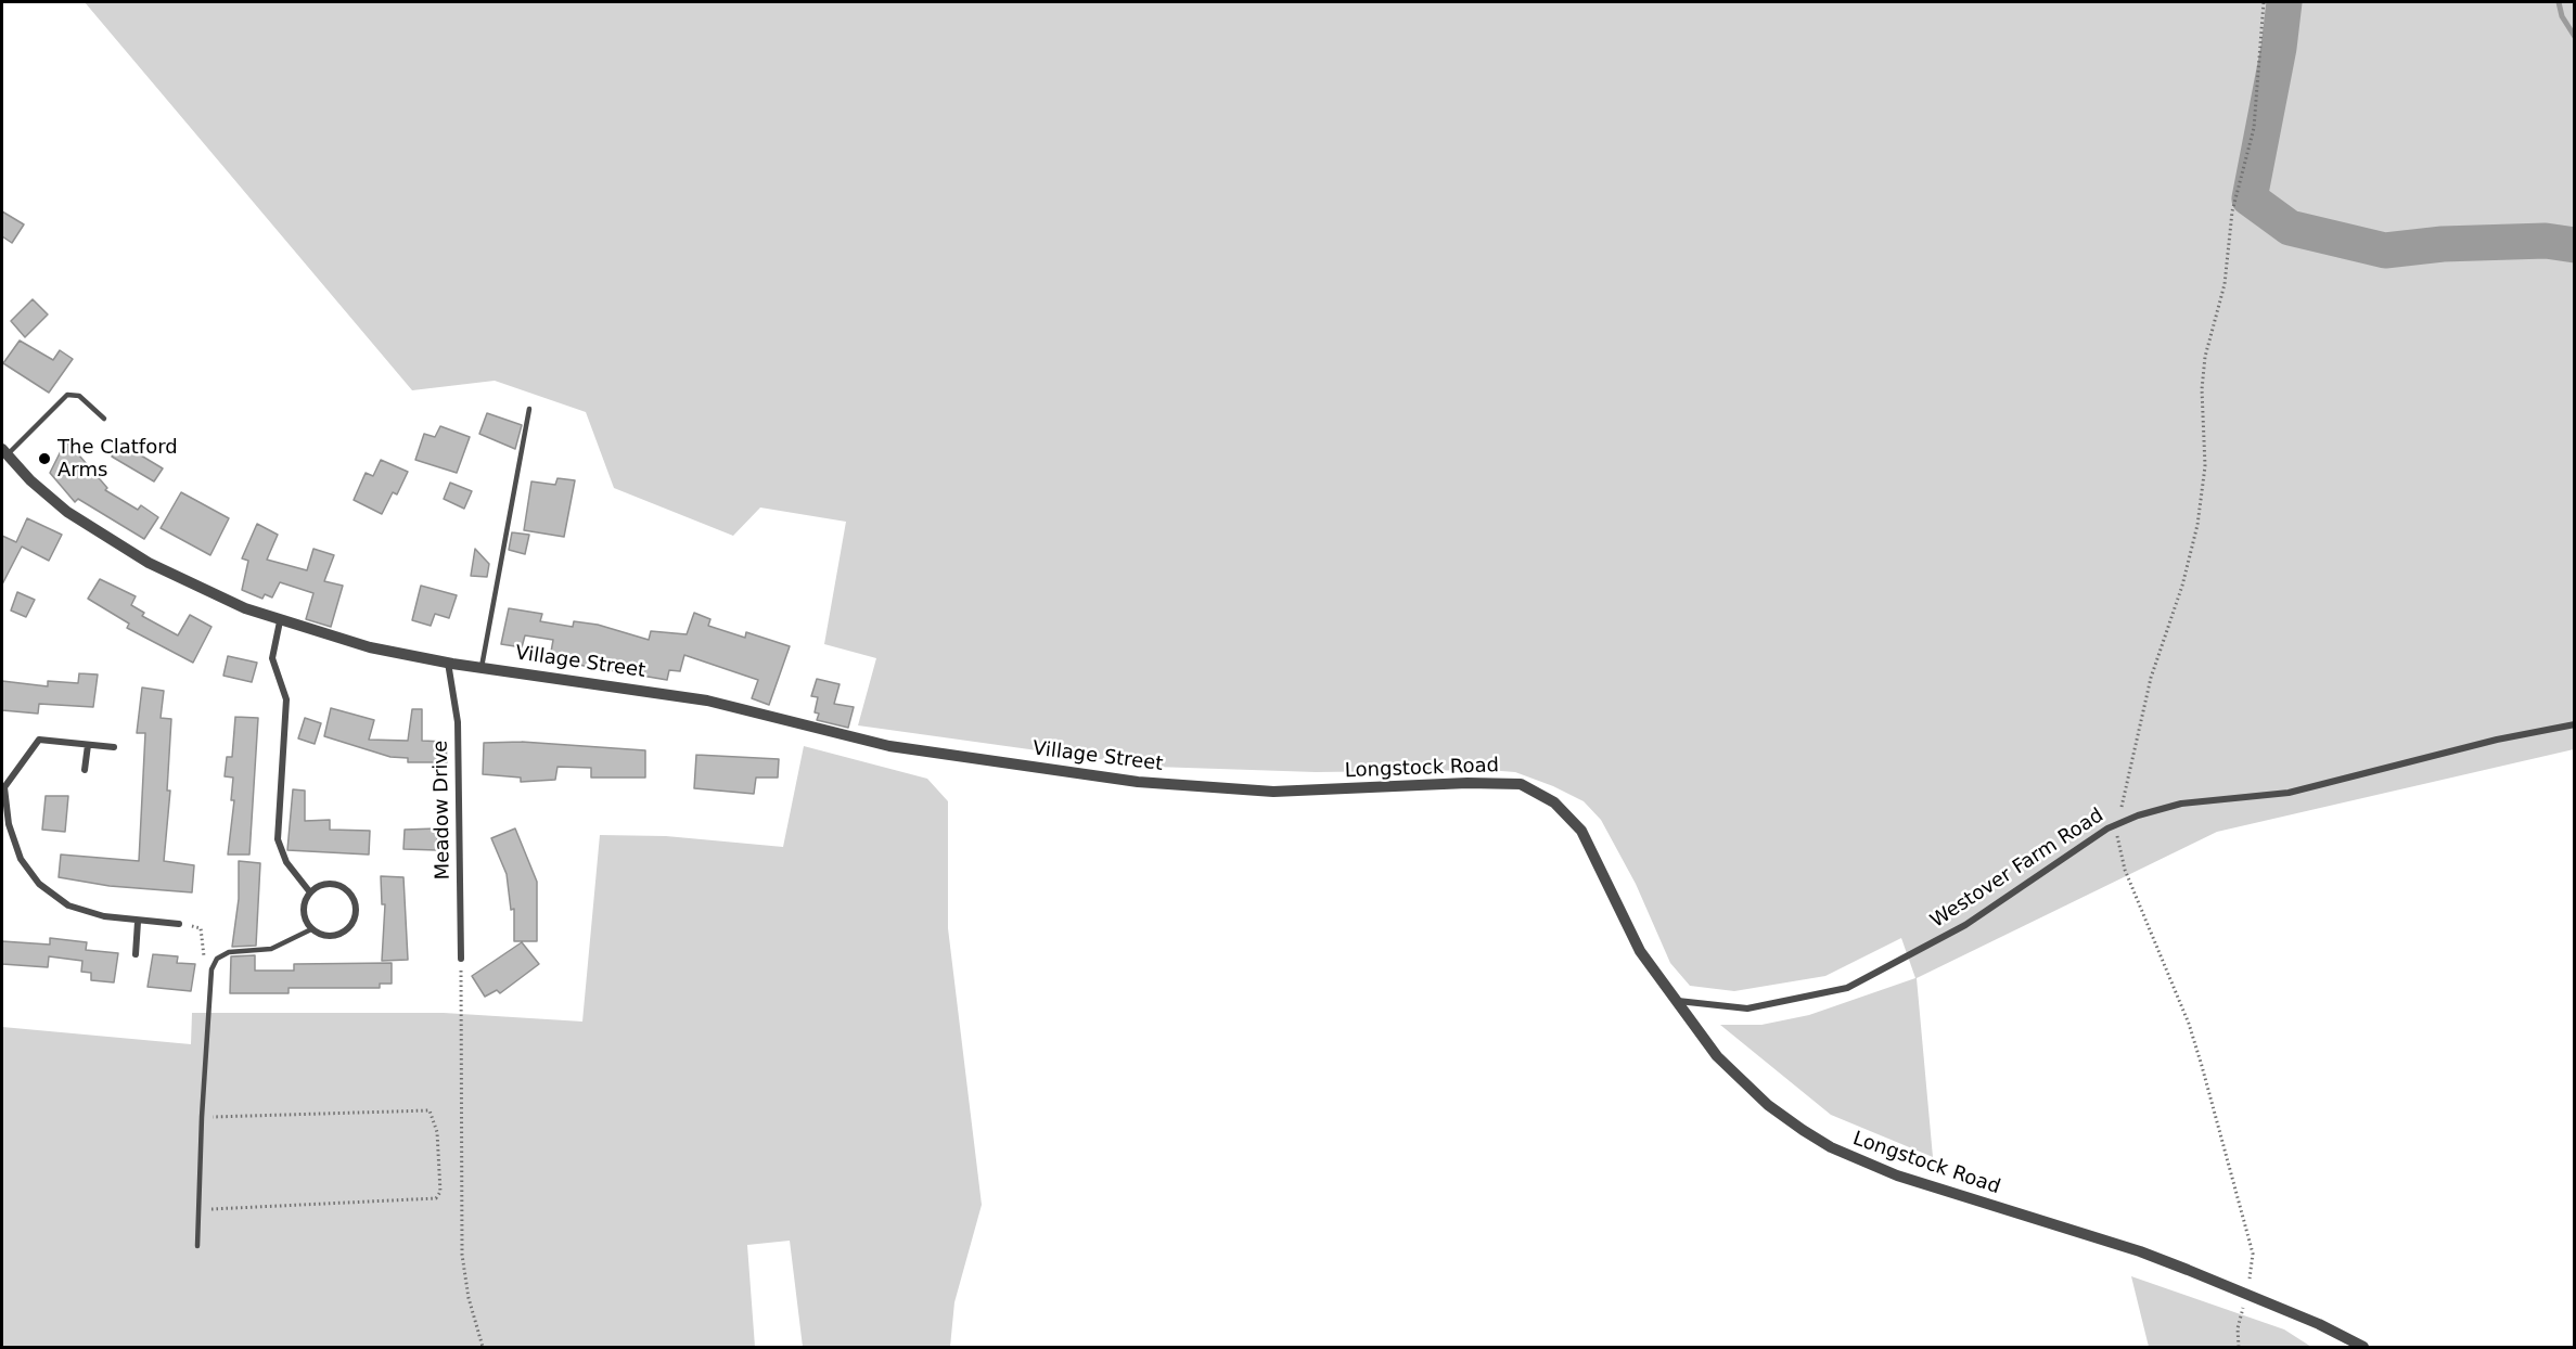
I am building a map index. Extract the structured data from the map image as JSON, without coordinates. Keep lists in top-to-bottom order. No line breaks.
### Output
{"streets":{"street":["Village Street","Longstock Road","Meadow Drive","Westover Farm Road"]},"crossings":[["Village Street","Longstock Road"],["Village Street","Meadow Drive"],["Longstock Road","Westover Farm Road"]],"places":["The Clatford Arms"]}
